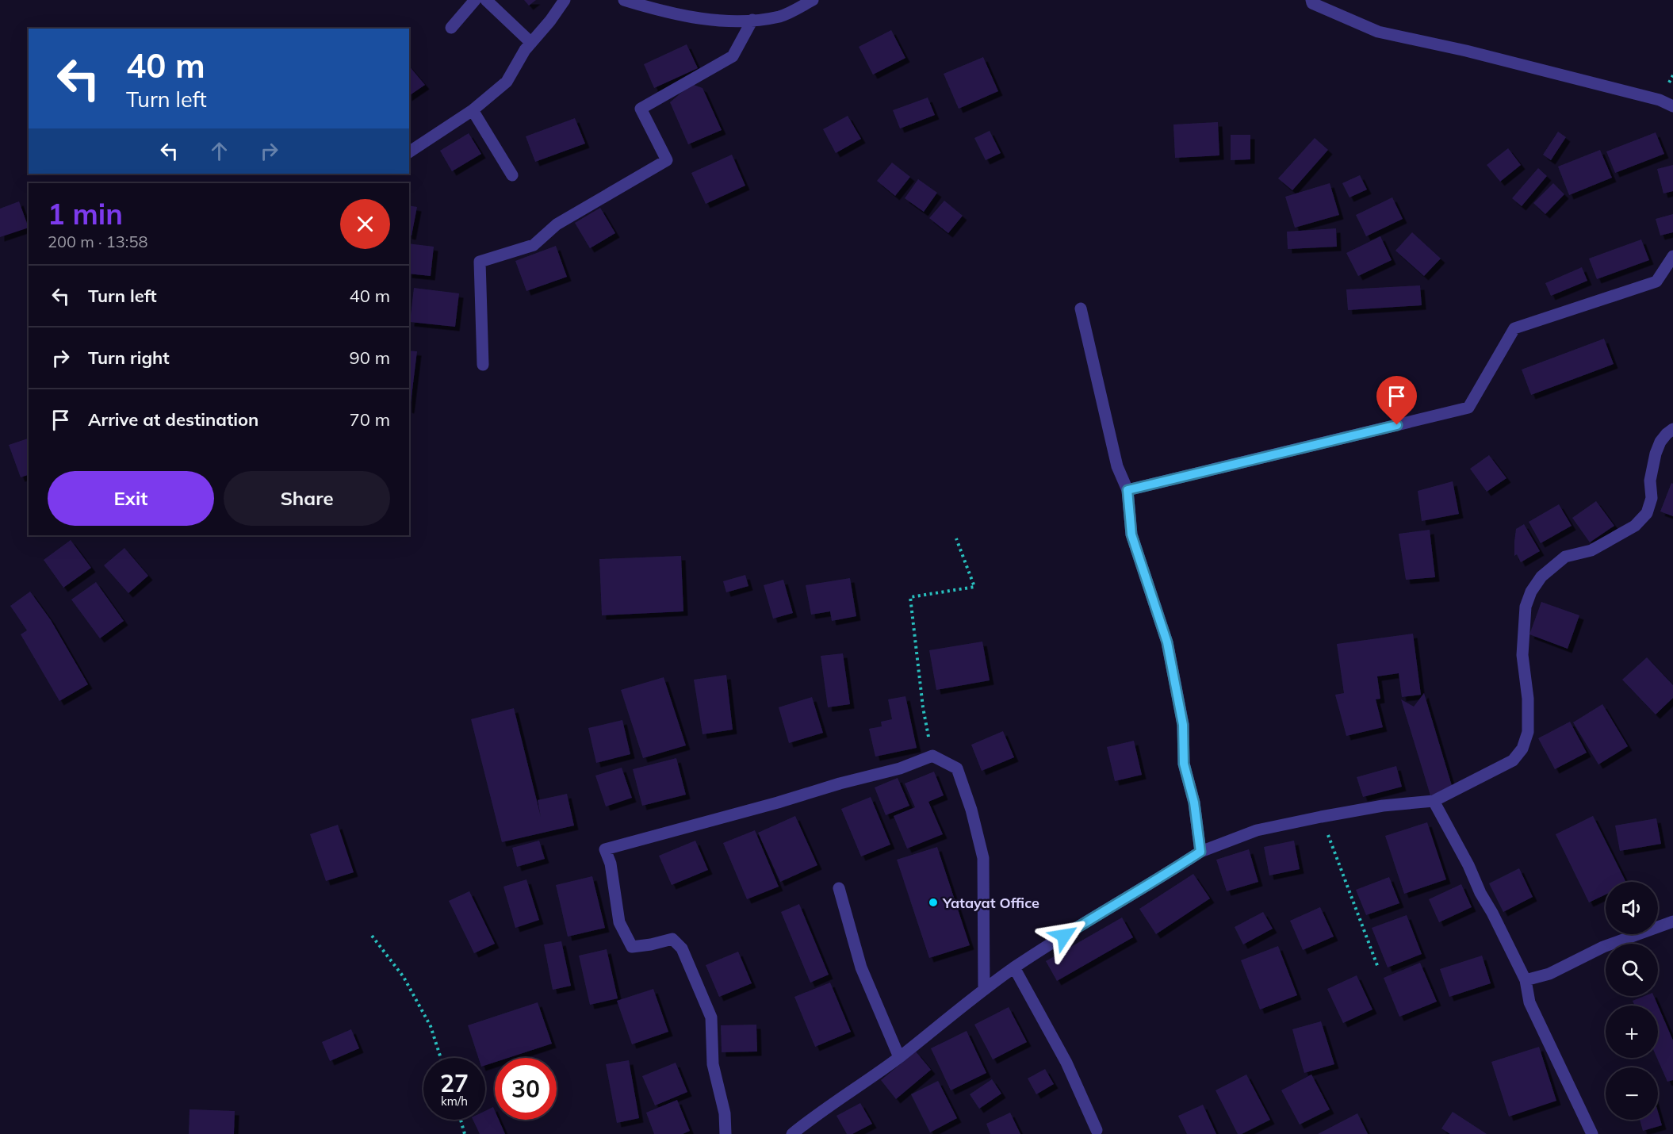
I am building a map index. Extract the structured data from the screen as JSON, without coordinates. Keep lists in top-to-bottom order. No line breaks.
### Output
{"places":["Yatayat Office"],"page":{"turn":["40 m","Turn left"],"heading":["1 min","200 m · 13:58"],"list":[{"name":"Turn left","value":"40 m"},{"name":"Turn right","value":"90 m"},{"name":"Arrive at destination","value":"70 m"}],"buttons":["Exit","Share"],"map_buttons":["+","−"],"speed":"27 km/h","limit":"30"}}
